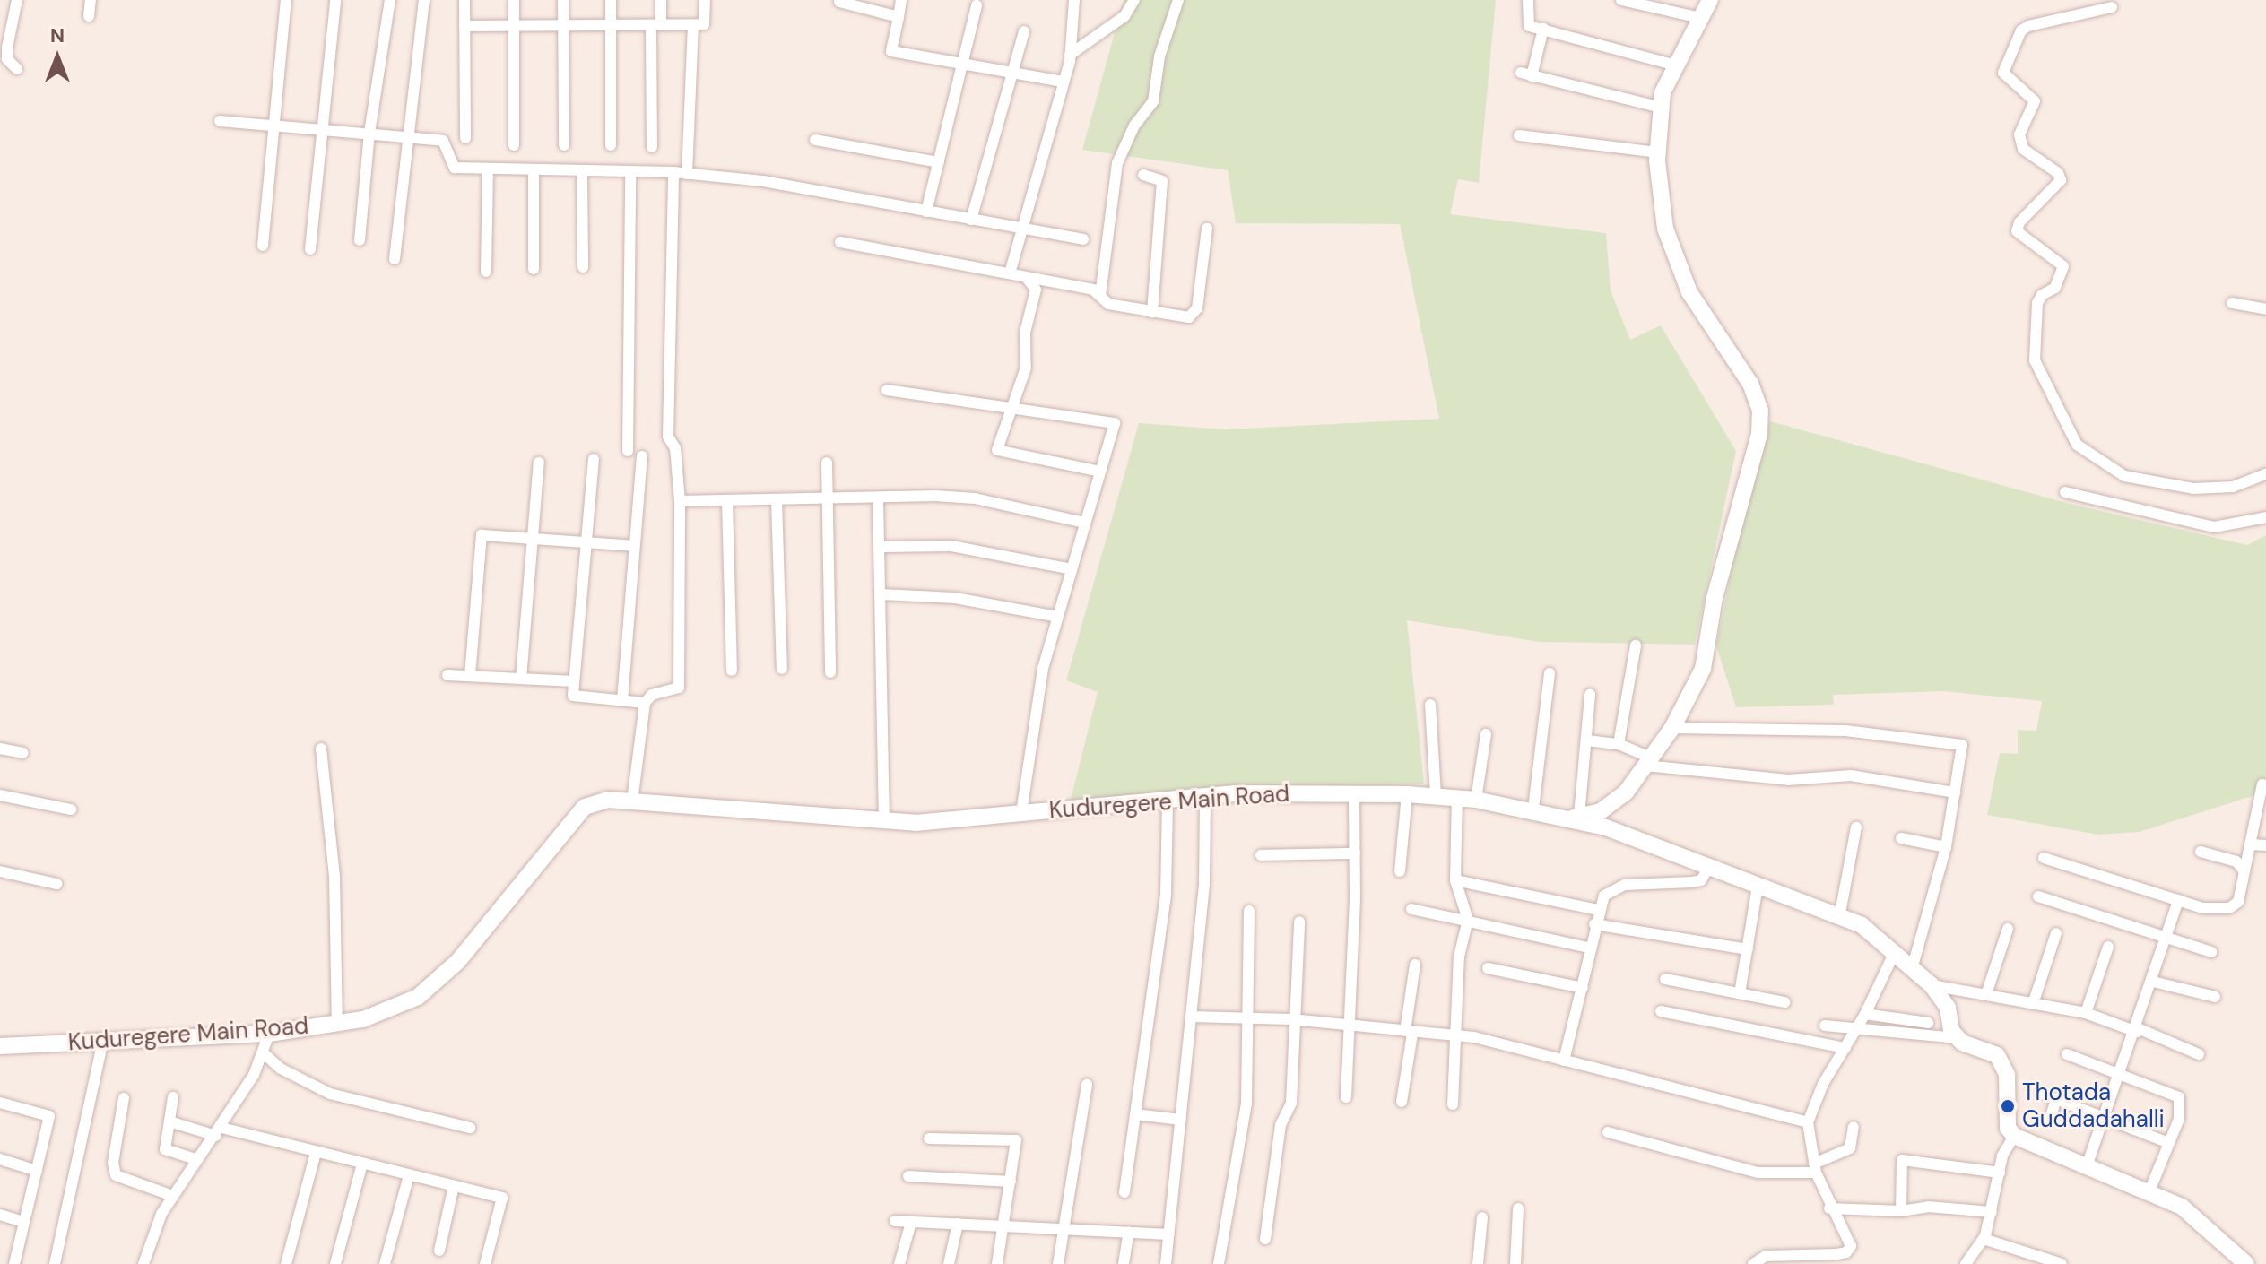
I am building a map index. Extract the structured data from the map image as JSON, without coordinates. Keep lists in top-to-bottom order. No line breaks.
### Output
{"streets":{"street":["Kuduregere Main Road"]},"places":["Thotada Guddadahalli"],"north":"top"}
